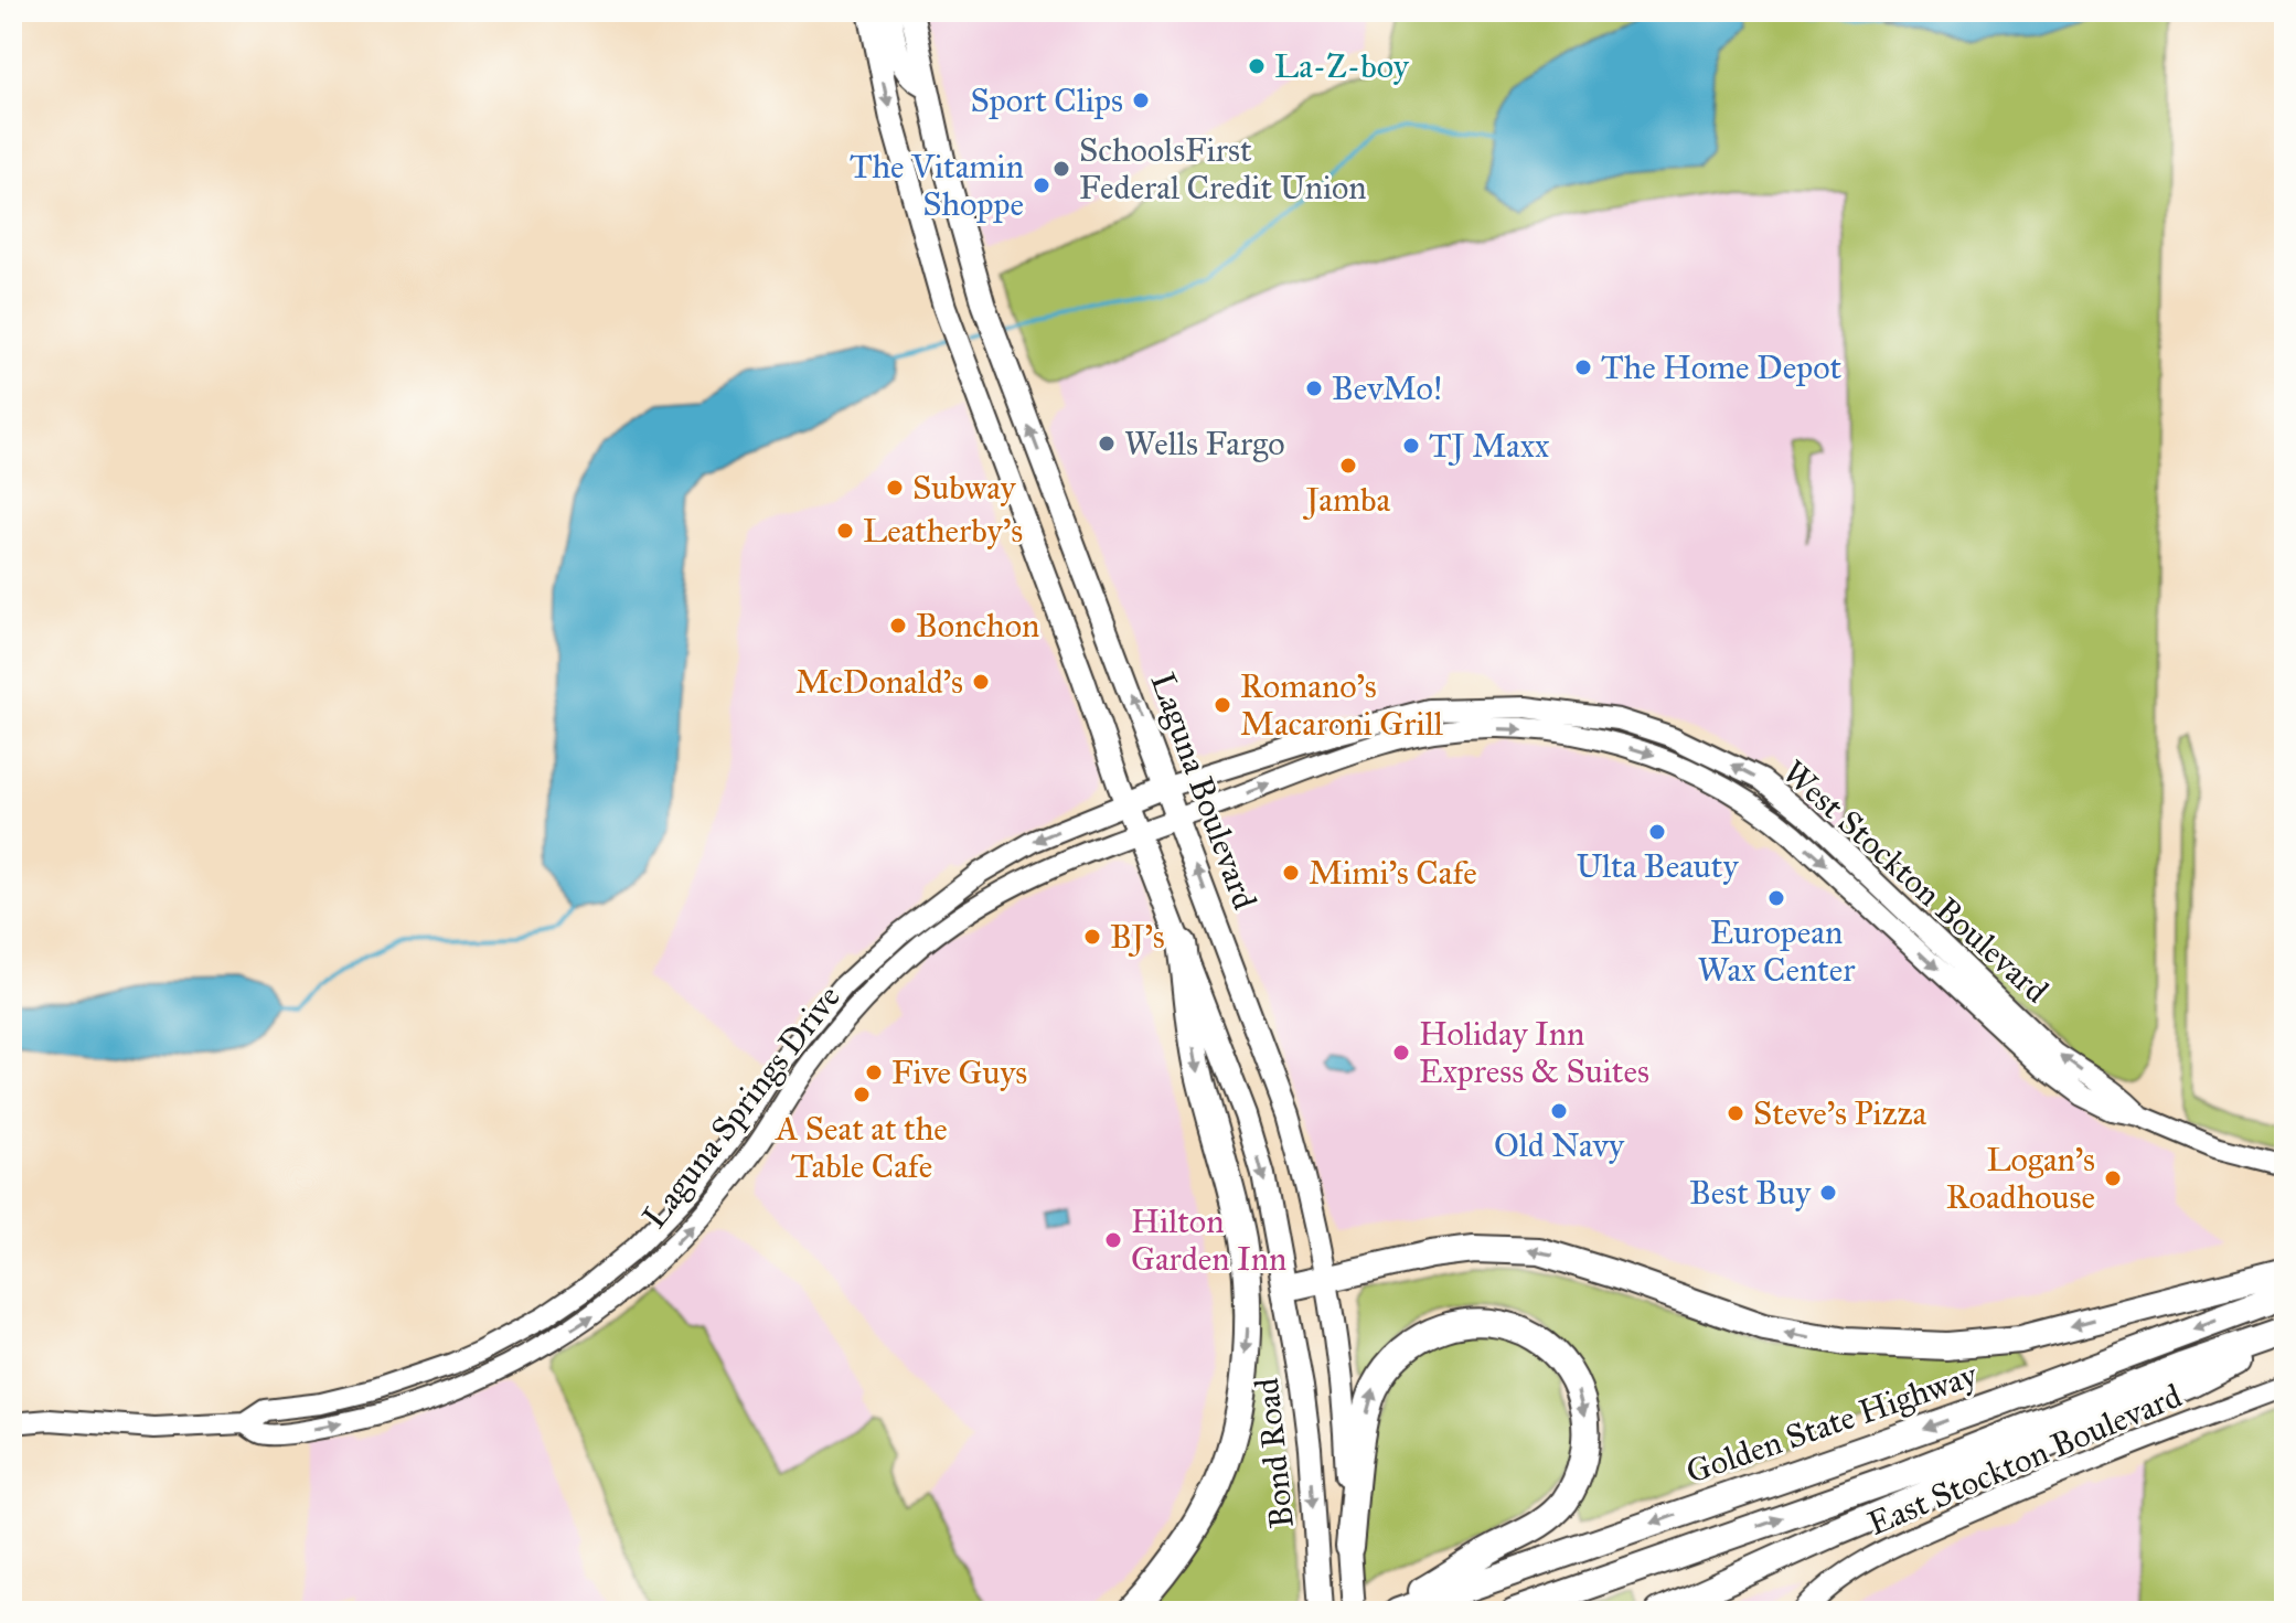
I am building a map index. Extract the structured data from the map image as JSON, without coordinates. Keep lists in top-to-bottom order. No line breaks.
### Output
{"streets":{"highway":["Golden State Highway"],"main road":["Laguna Boulevard","Bond Road"],"street":["West Stockton Boulevard","Laguna Springs Drive","East Stockton Boulevard"]},"crossings":[["Laguna Boulevard","West Stockton Boulevard"],["Laguna Boulevard","Laguna Springs Drive"],["West Stockton Boulevard","Laguna Springs Drive"]],"one_way":["Bond Road"],"places":["La-Z-boy","Sport Clips","SchoolsFirst Federal Credit Union","The Vitamin Shoppe","The Home Depot","BevMo!","Wells Fargo","TJ Maxx","Jamba","Subway","Leatherby's","Bonchon","McDonald's","Romano's Macaroni Grill","Ulta Beauty","Mimi's Cafe","European Wax Center","BJ's","Holiday Inn Express & Suites","Five Guys","A Seat at the Table Cafe","Old Navy","Steve's Pizza","Logan's Roadhouse","Best Buy","Hilton Garden Inn"]}
